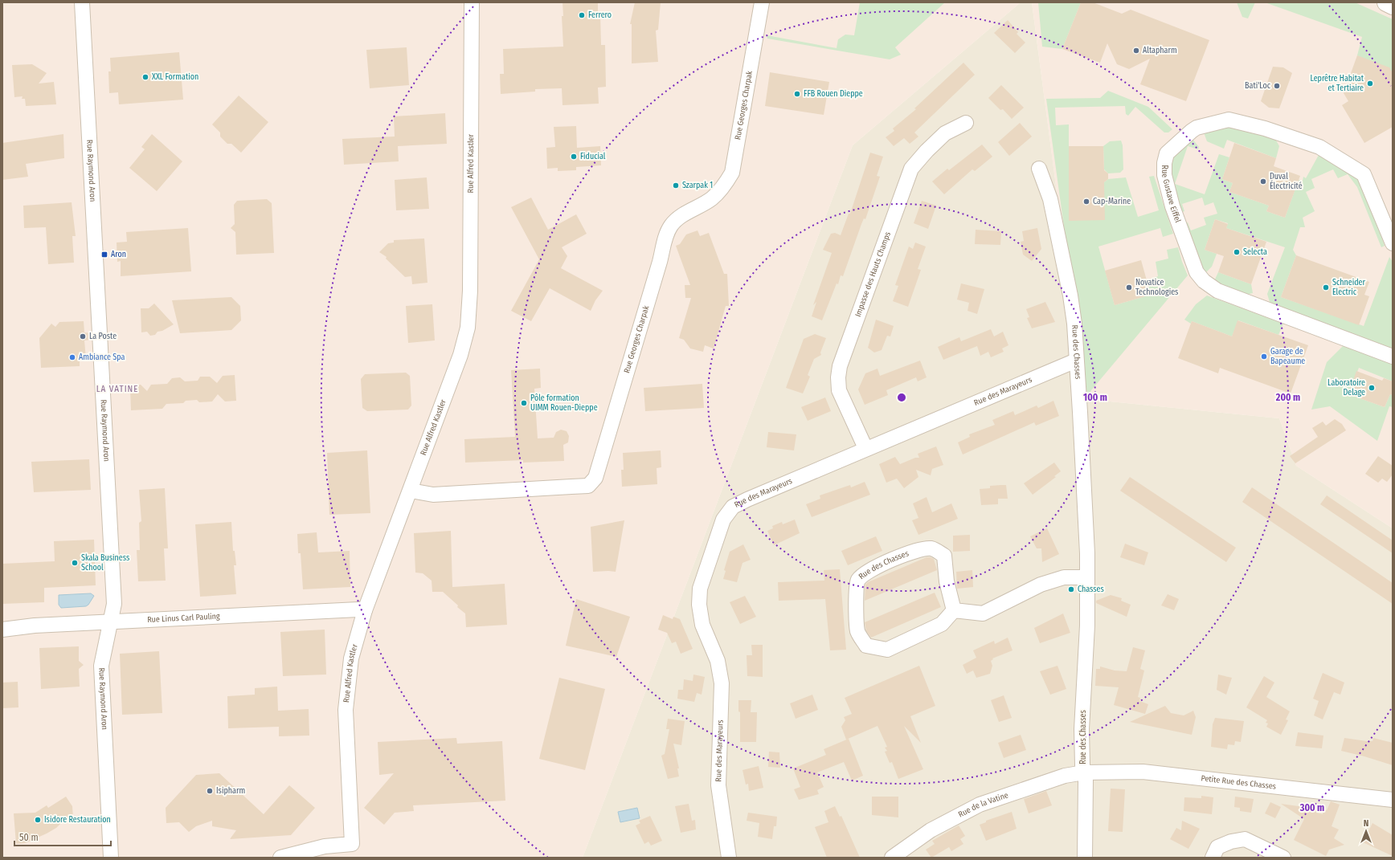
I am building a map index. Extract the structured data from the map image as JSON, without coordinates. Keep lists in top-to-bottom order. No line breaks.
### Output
{"streets":{"street":["Rue Georges Charpak","Rue Alfred Kastler","Rue Raymond Aron","Rue Gustave Eiffel","Impasse des Hauts Champs","Rue des Chasses","Rue des Marayeurs","Rue Linus Carl Pauling","Petite Rue des Chasses","Rue de la Vatine"]},"crossings":[["Rue Georges Charpak","Rue Alfred Kastler"],["Rue Alfred Kastler","Rue Linus Carl Pauling"],["Rue Raymond Aron","Rue Linus Carl Pauling"],["Impasse des Hauts Champs","Rue des Marayeurs"],["Rue des Chasses","Rue des Marayeurs"],["Rue des Chasses","Petite Rue des Chasses"],["Rue des Chasses","Rue de la Vatine"],["Petite Rue des Chasses","Rue de la Vatine"]],"districts":["LA VATINE"],"places":{"other":["Ferrero","Altapharm","XXL Formation","Leprêtre Habitat et Tertiaire","Bati'Loc","FFB Rouen Dieppe","Fiducial","Duval Électricité","Szarpak 1","Cap-Marine","Selecta","Novatice Technologies","Schneider Electric","La Poste","Garage de Bapeaume","Ambiance Spa","Laboratoire Delage","Pôle formation UIMM Rouen-Dieppe","Skala Business School","Chasses","Isipharm","Isidore Restauration"],"transit":["Aron"]},"scale_bar":"50 m","north":"top","rings":["100 m","200 m","300 m"]}
